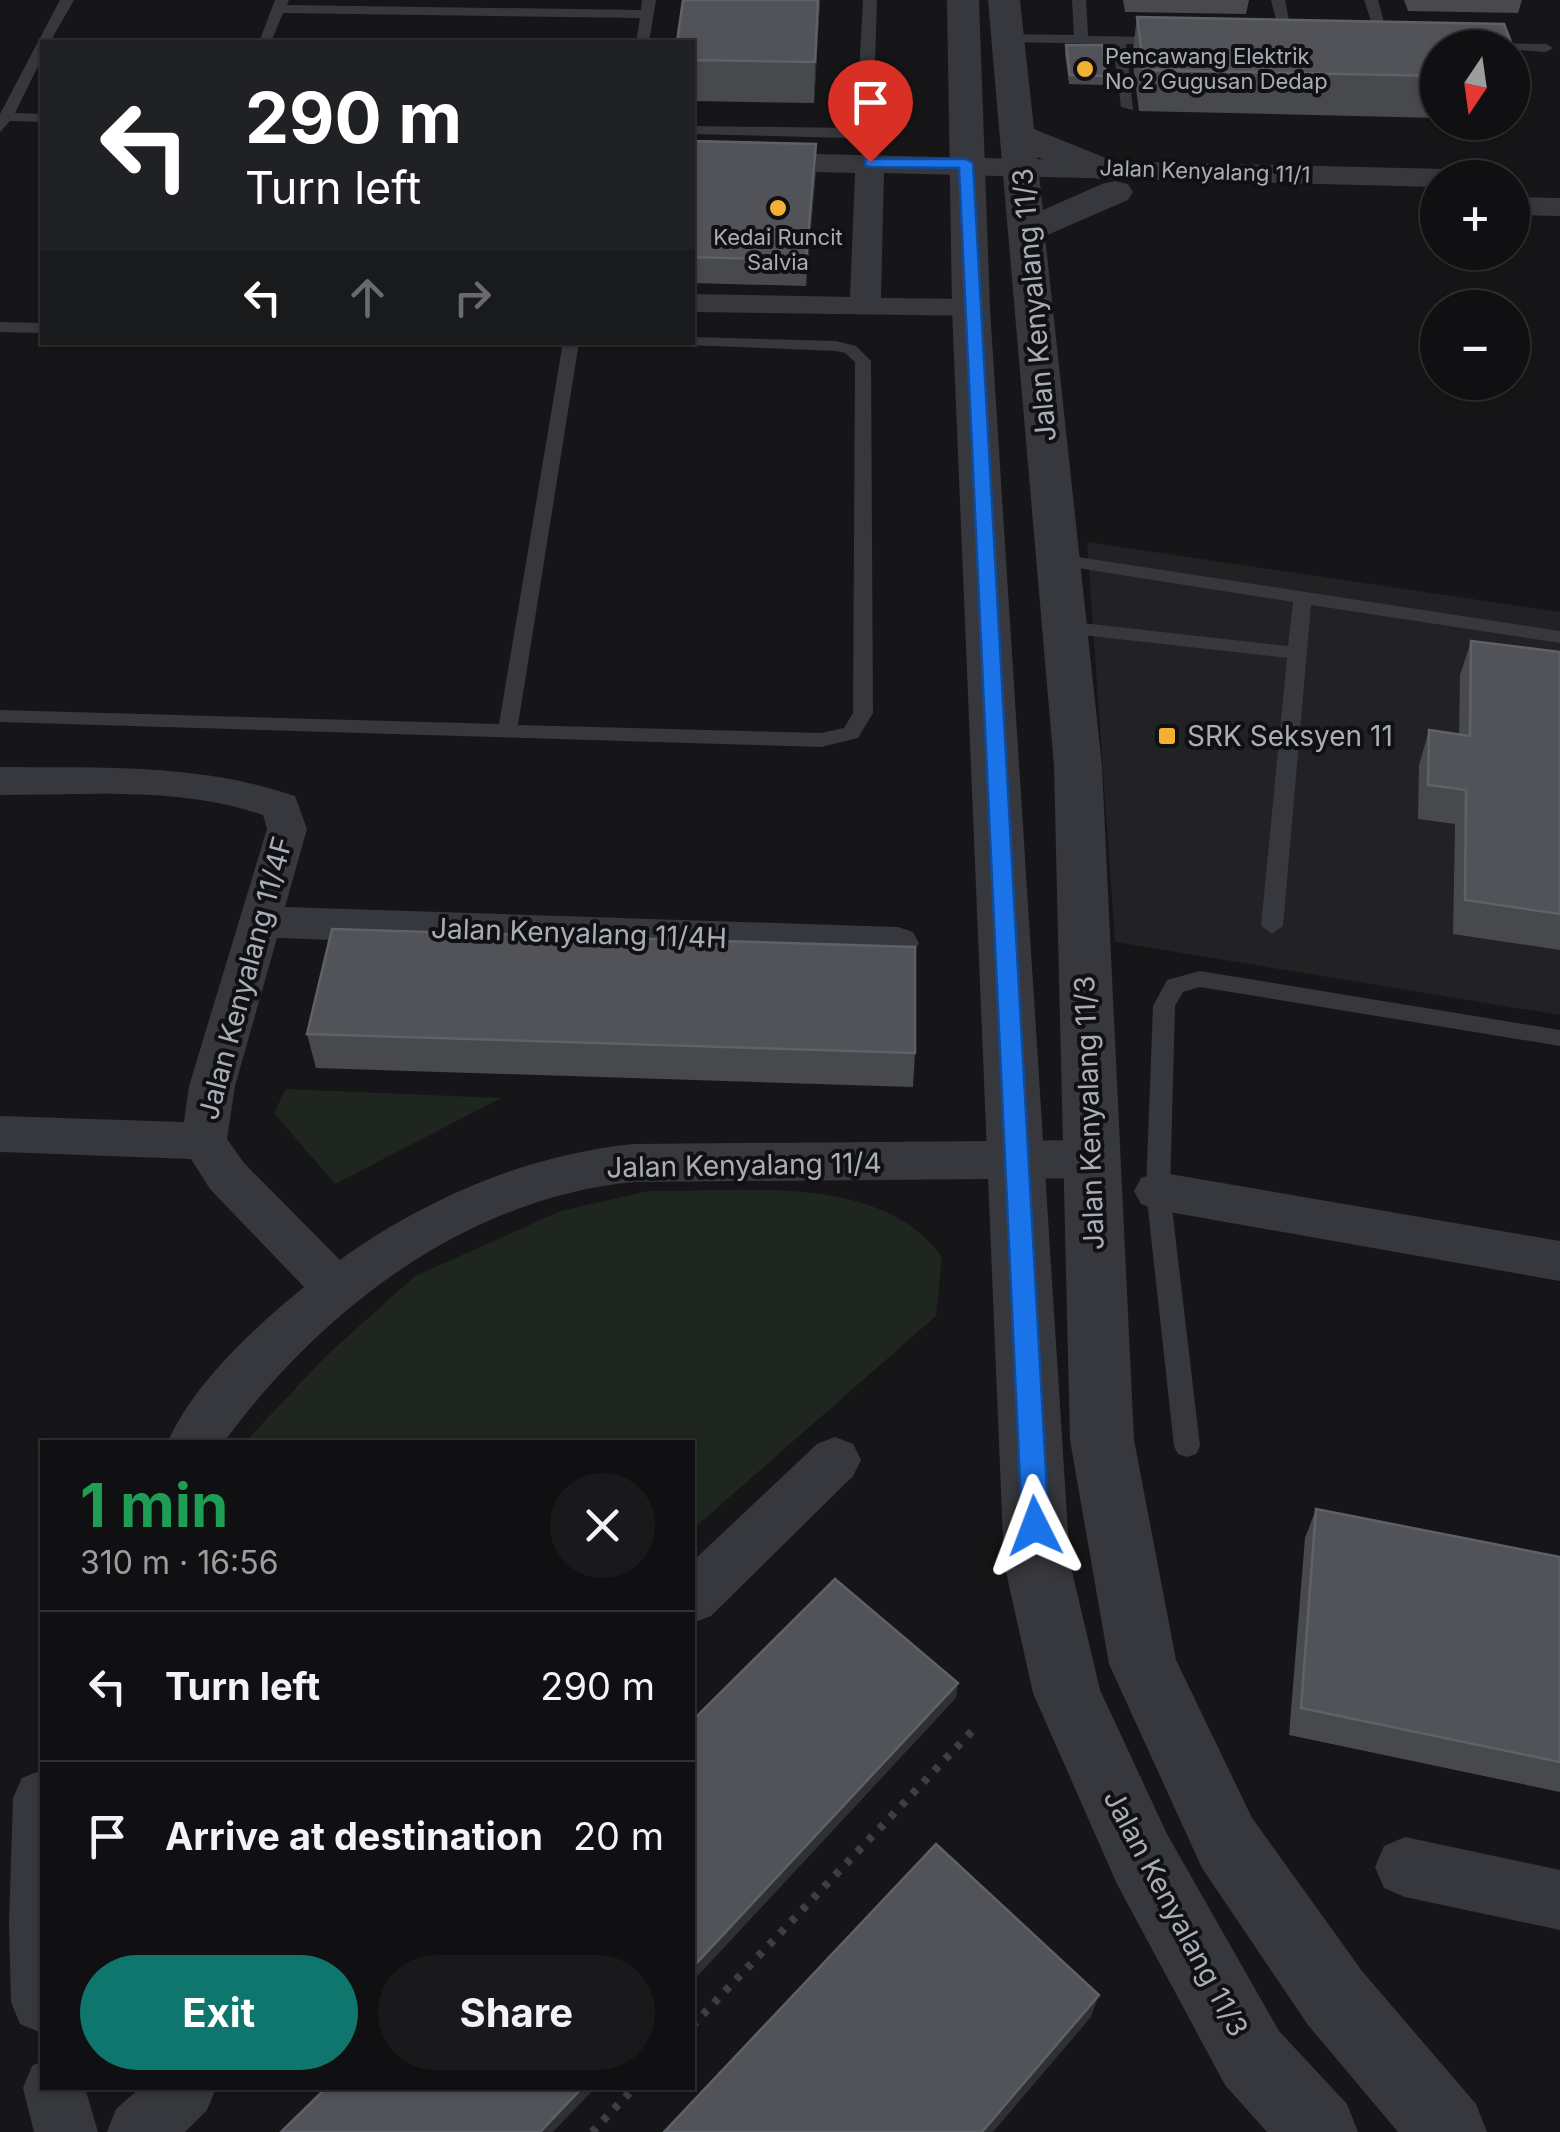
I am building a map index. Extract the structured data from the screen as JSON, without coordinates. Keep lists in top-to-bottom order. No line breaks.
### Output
{"streets":{"street":["Jalan Kenyalang 11/1","Jalan Kenyalang 11/3","Jalan Kenyalang 11/4H","Jalan Kenyalang 11/4F","Jalan Kenyalang 11/4"]},"crossings":[["Jalan Kenyalang 11/3","Jalan Kenyalang 11/4"],["Jalan Kenyalang 11/4H","Jalan Kenyalang 11/4F"],["Jalan Kenyalang 11/4F","Jalan Kenyalang 11/4"]],"places":{"other":["Pencawang Elektrik No 2 Gugusan Dedap","Kedai Runcit Salvia"],"transit":["SRK Seksyen 11"]},"north":"bottom","page":{"map_buttons":["+","−"],"turn":["290 m","Turn left"],"heading":["1 min","310 m · 16:56"],"list":[{"name":"Turn left","value":"290 m"},{"name":"Arrive at destination","value":"20 m"}],"buttons":["Exit","Share"]}}
